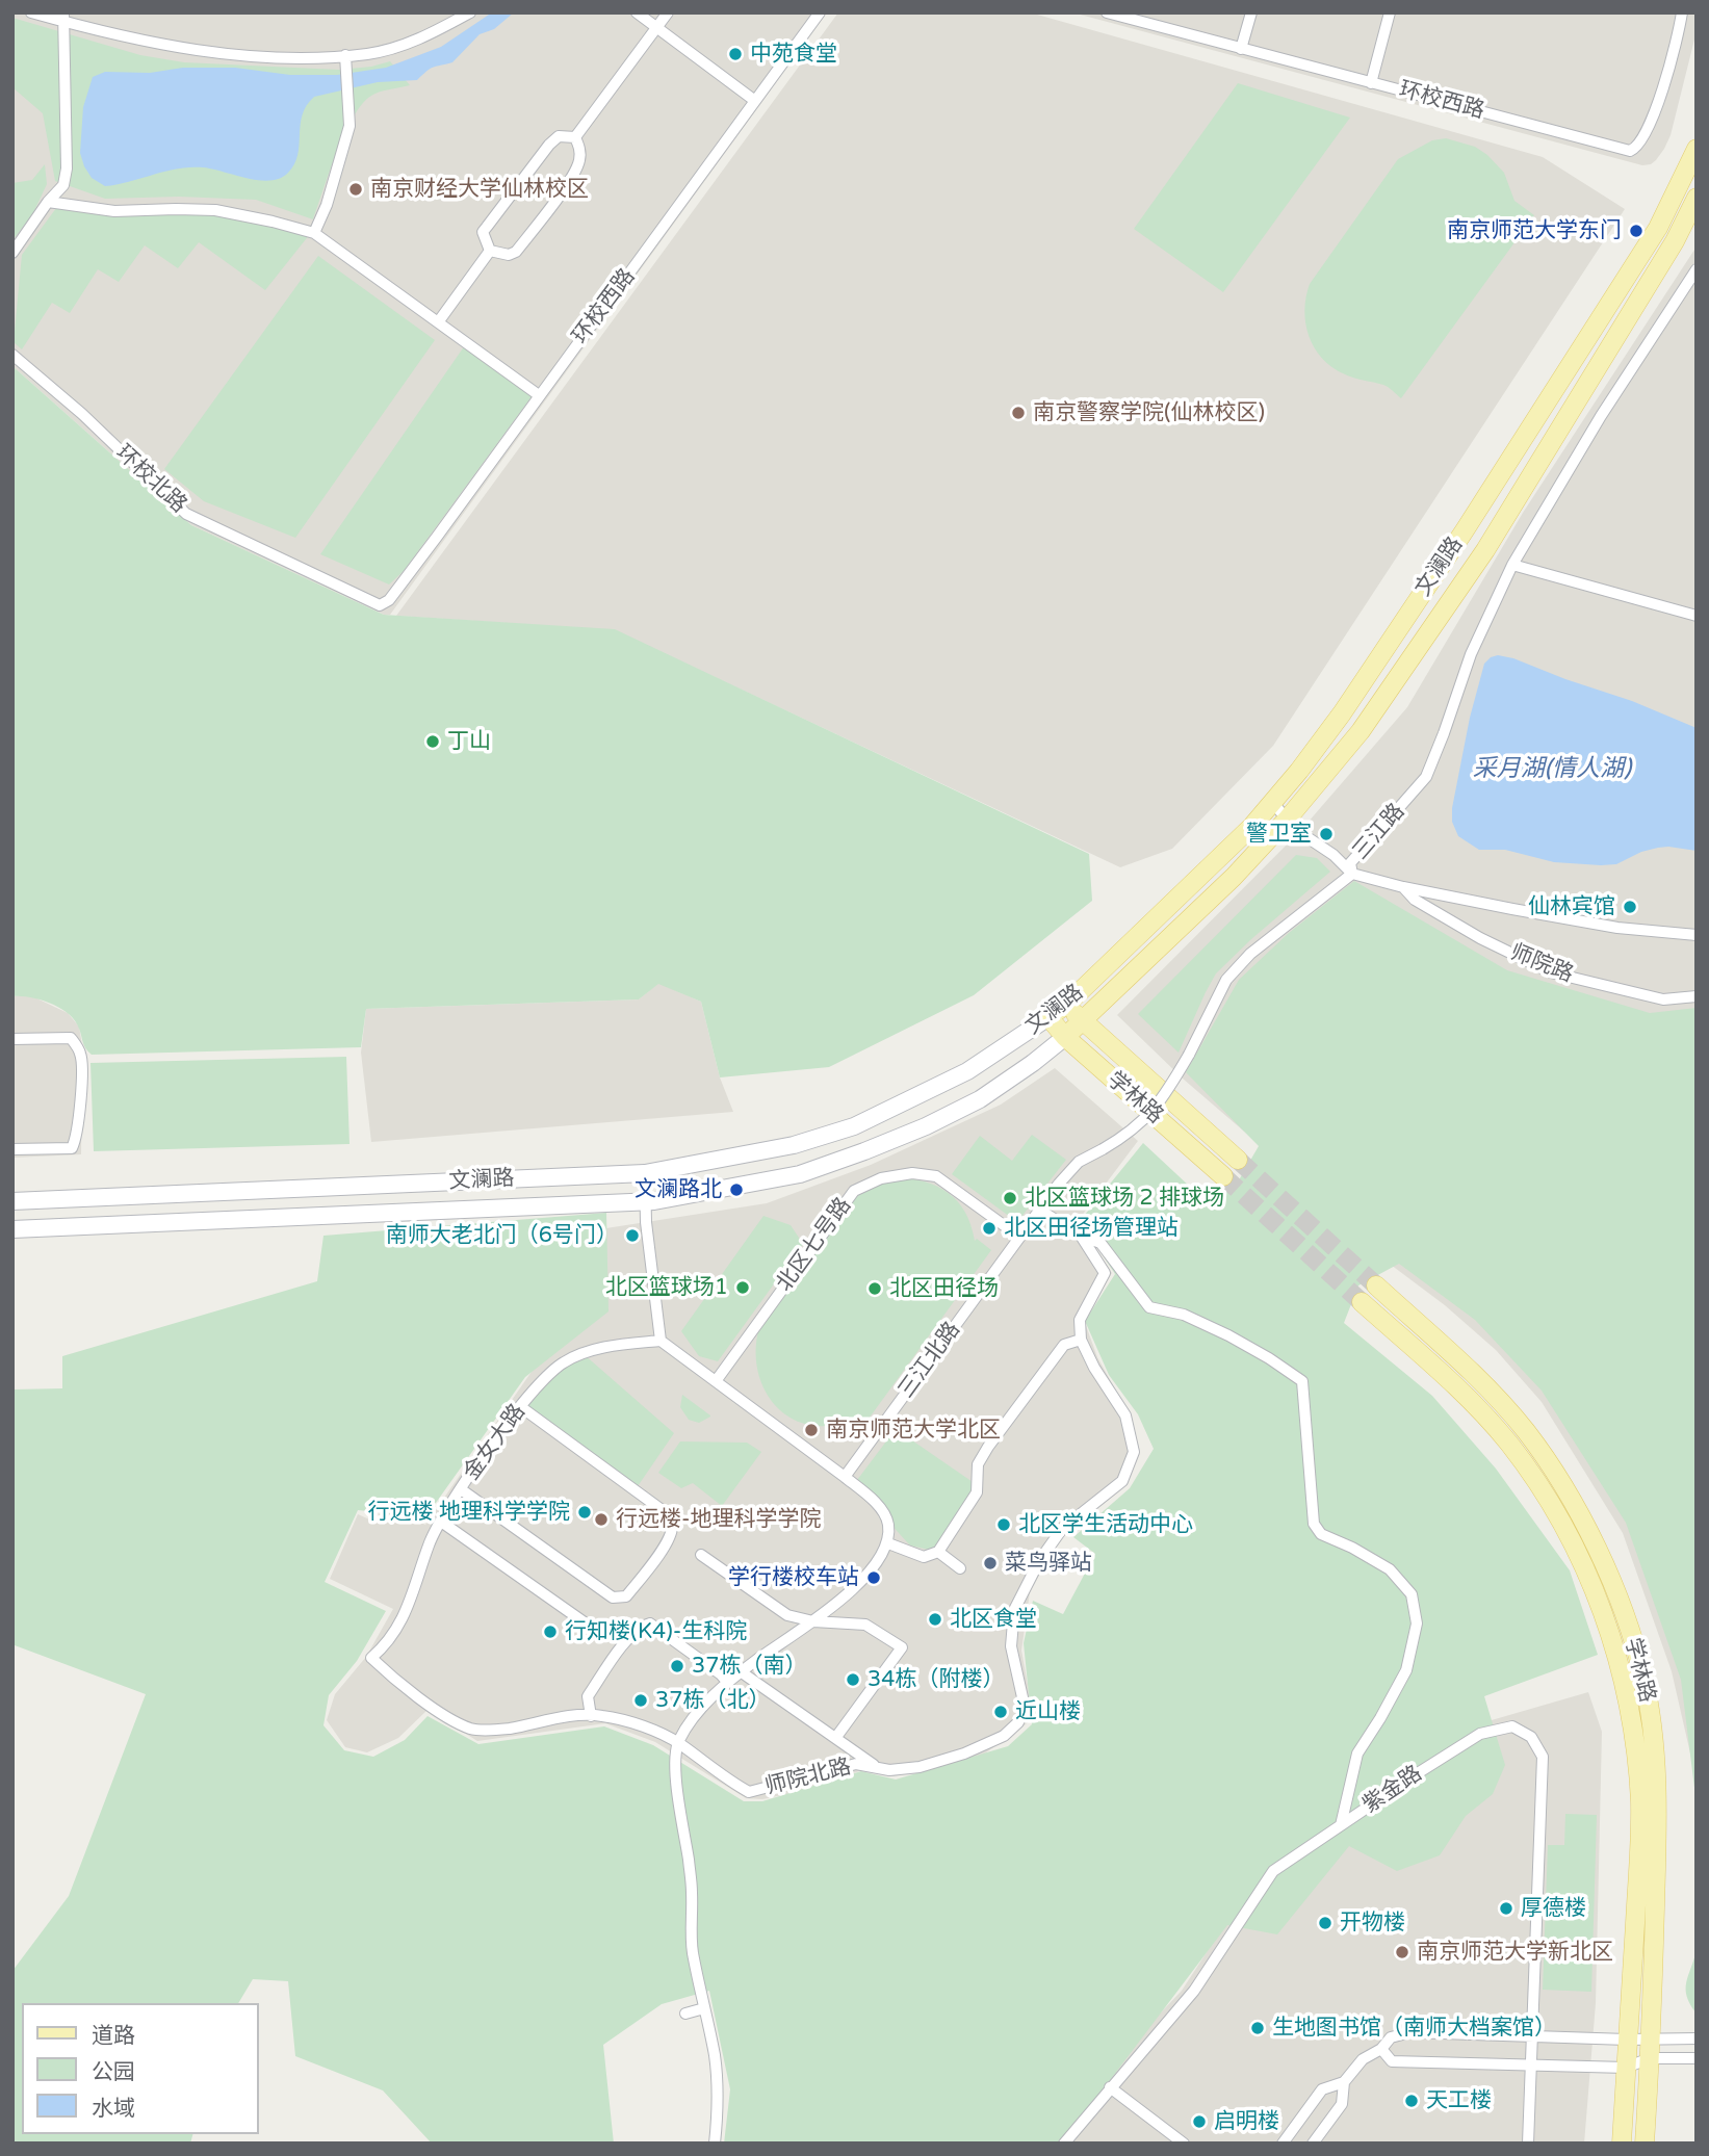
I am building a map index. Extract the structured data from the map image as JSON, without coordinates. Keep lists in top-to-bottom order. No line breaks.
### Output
{"streets":{"main road":["文澜路","学林路"],"street":["环校西路","环校北路","三江路","师院路","北区七号路","三江北路","金女大路","师院北路","紫金路"]},"crossings":[["环校西路","环校北路"],["文澜路","师院路"],["文澜路","学林路"],["三江路","师院路"],["三江路","学林路"],["三江路","三江北路"],["学林路","三江北路"],["北区七号路","三江北路"],["金女大路","师院北路"]],"water":["采月湖(情人湖)"],"places":["中苑食堂","南京财经大学仙林校区","南京师范大学东门","南京警察学院(仙林校区)","丁山","警卫室","仙林宾馆","文澜路北","北区篮球场 2 排球场","北区田径场管理站","南师大老北门（6号门）","北区篮球场1","北区田径场","南京师范大学北区","行远楼 地理科学学院","行远楼-地理科学学院","北区学生活动中心","菜鸟驿站","学行楼校车站","北区食堂","行知楼(K4)-生科院","37栋（南）","34栋（附楼）","37栋（北）","近山楼","厚德楼","开物楼","南京师范大学新北区","生地图书馆（南师大档案馆）","天工楼","启明楼"],"legend":["道路","公园","水域"]}
